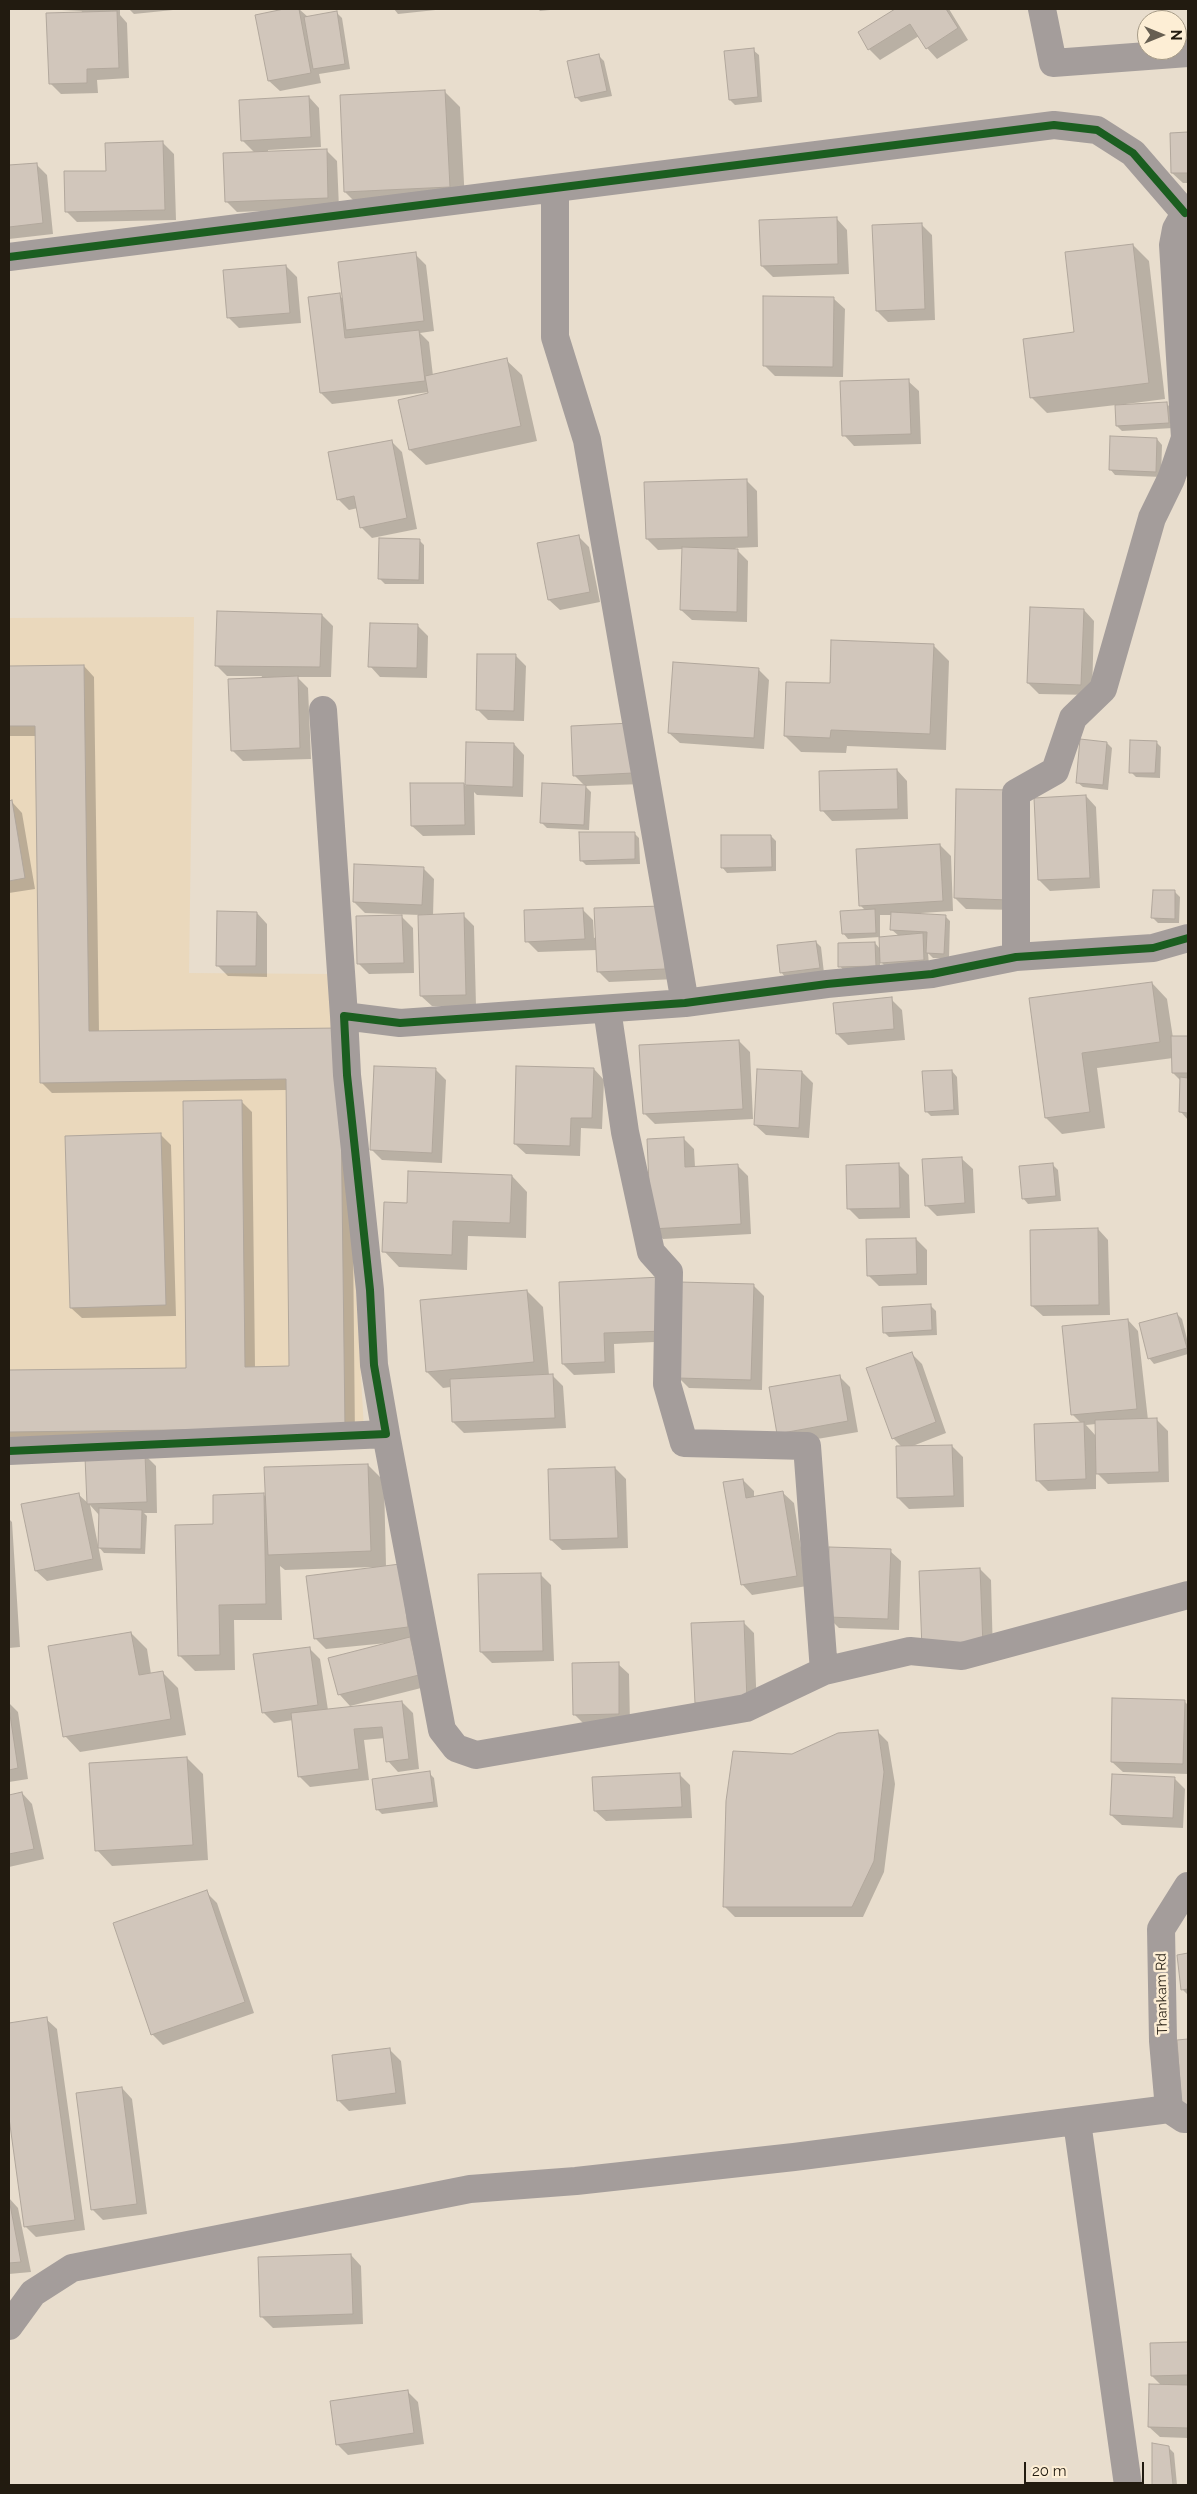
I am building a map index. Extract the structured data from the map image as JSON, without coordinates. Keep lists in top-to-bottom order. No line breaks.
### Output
{"streets":{"street":["Thankam Rd"]},"scale_bar":"20 m","north":"right"}
